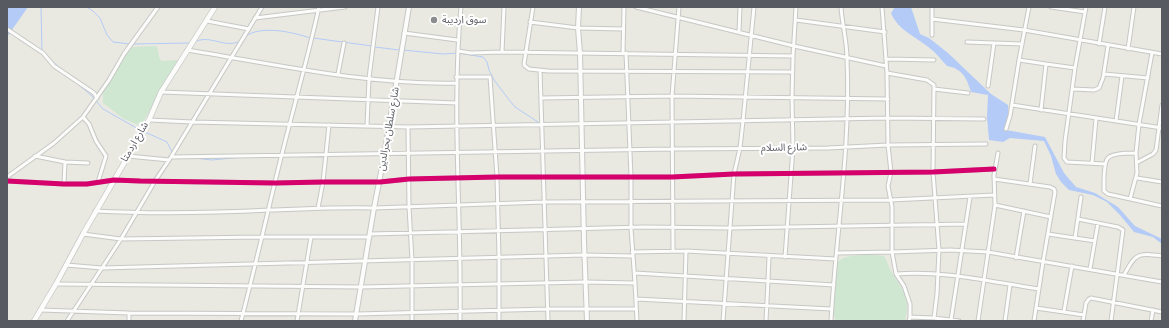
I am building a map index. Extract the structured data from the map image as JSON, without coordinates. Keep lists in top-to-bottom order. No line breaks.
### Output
{"streets":{"main road":["شارع اردمتا"],"street":["شارع سلطان بحرالدين","شارع السلام"]},"crossings":[["شارع سلطان بحرالدين","شارع السلام"],["شارع اردمتا","شارع السلام"]],"places":["سوق ارديبة"]}
